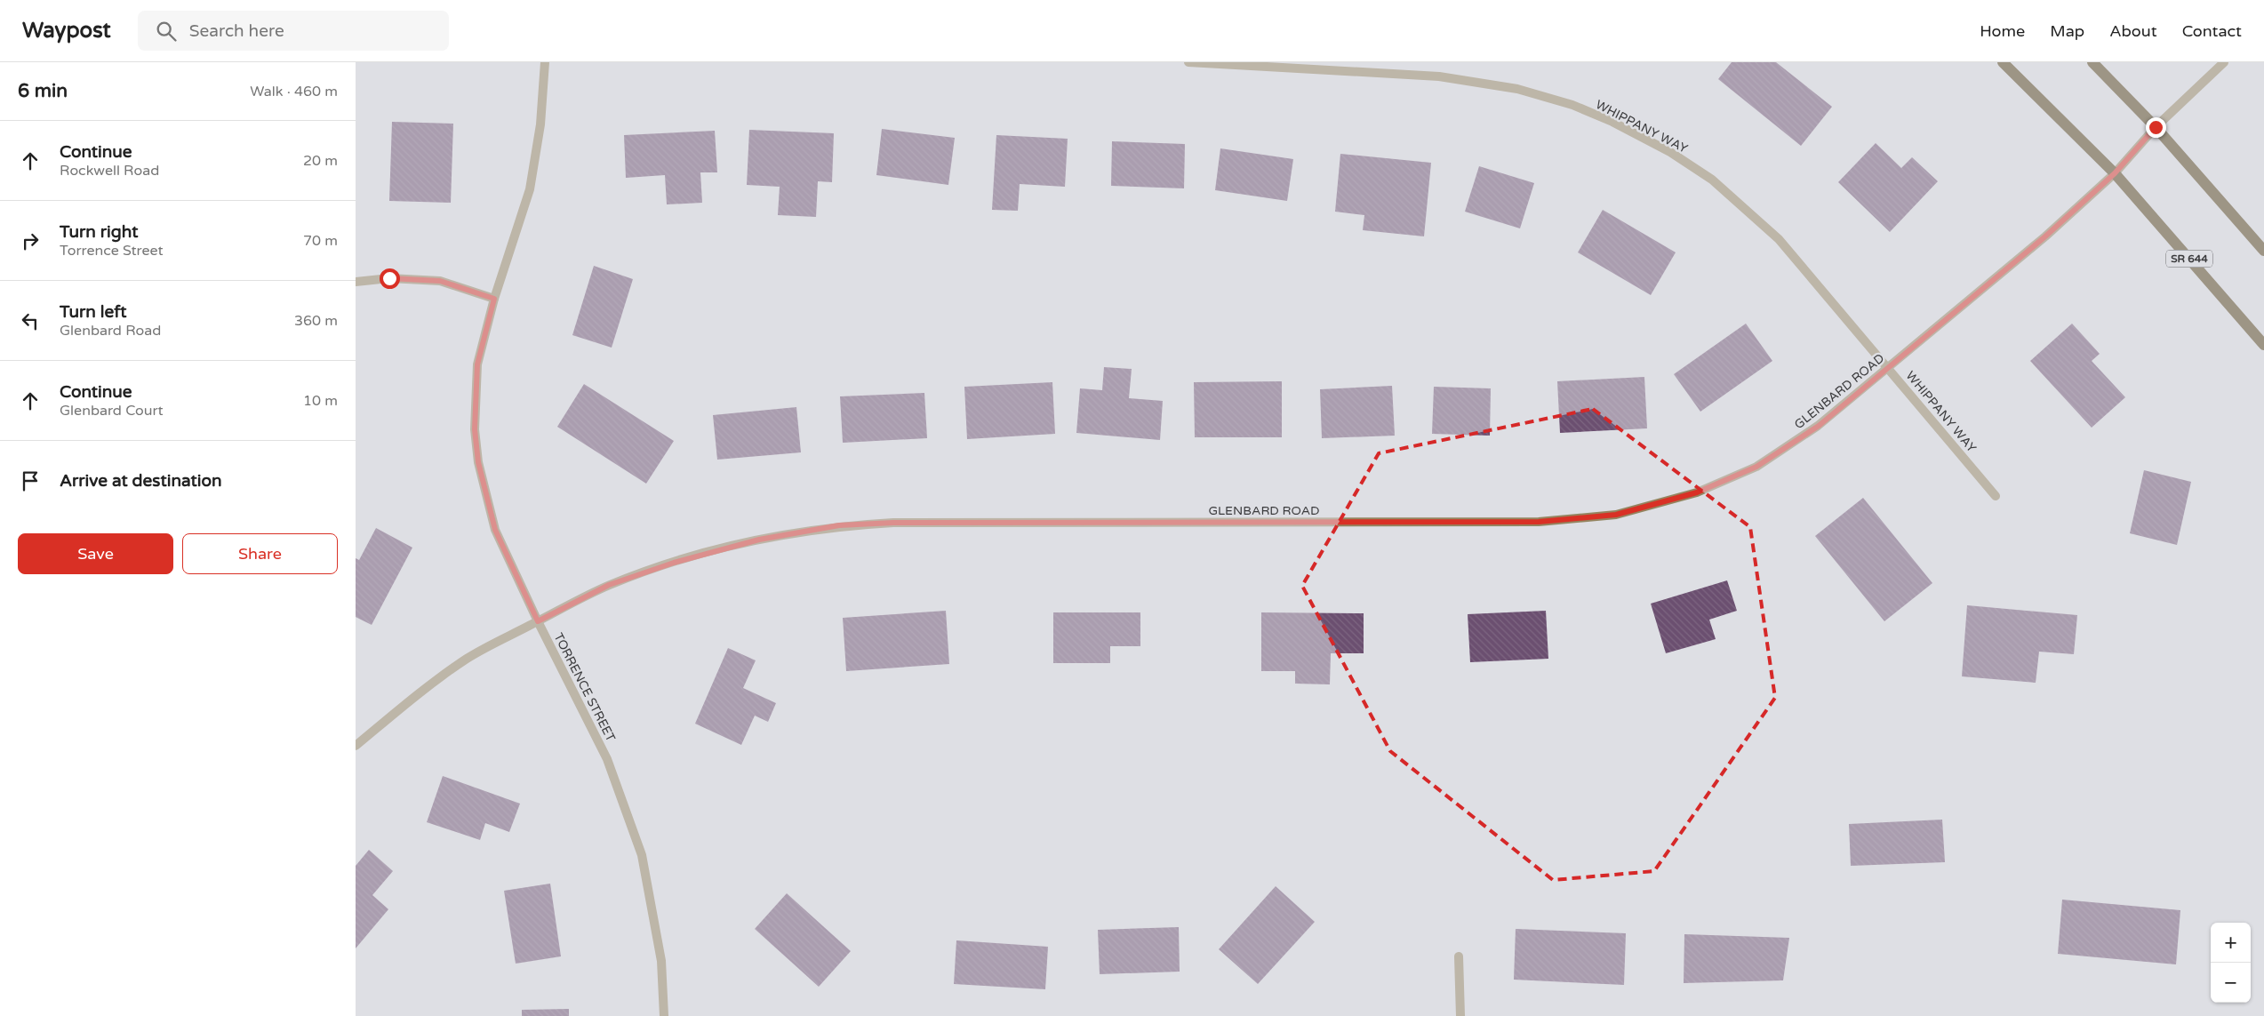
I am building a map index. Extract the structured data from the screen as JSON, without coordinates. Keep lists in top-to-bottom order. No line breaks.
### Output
{"streets":{"main road":["SR 644"],"street":["WHIPPANY WAY","GLENBARD ROAD","TORRENCE STREET"]},"crossings":[["WHIPPANY WAY","GLENBARD ROAD"],["SR 644","GLENBARD ROAD"],["GLENBARD ROAD","TORRENCE STREET"]],"page":{"header":"Waypost","search":"Search here","nav":["Home","Map","About","Contact"],"heading":["6 min","Walk · 460 m"],"list":[["Continue","Rockwell Road","20 m"],["Turn right","Torrence Street","70 m"],["Turn left","Glenbard Road","360 m"],["Continue","Glenbard Court","10 m"],"Arrive at destination"],"buttons":["Save","Share"],"map_buttons":["+","−"]}}
